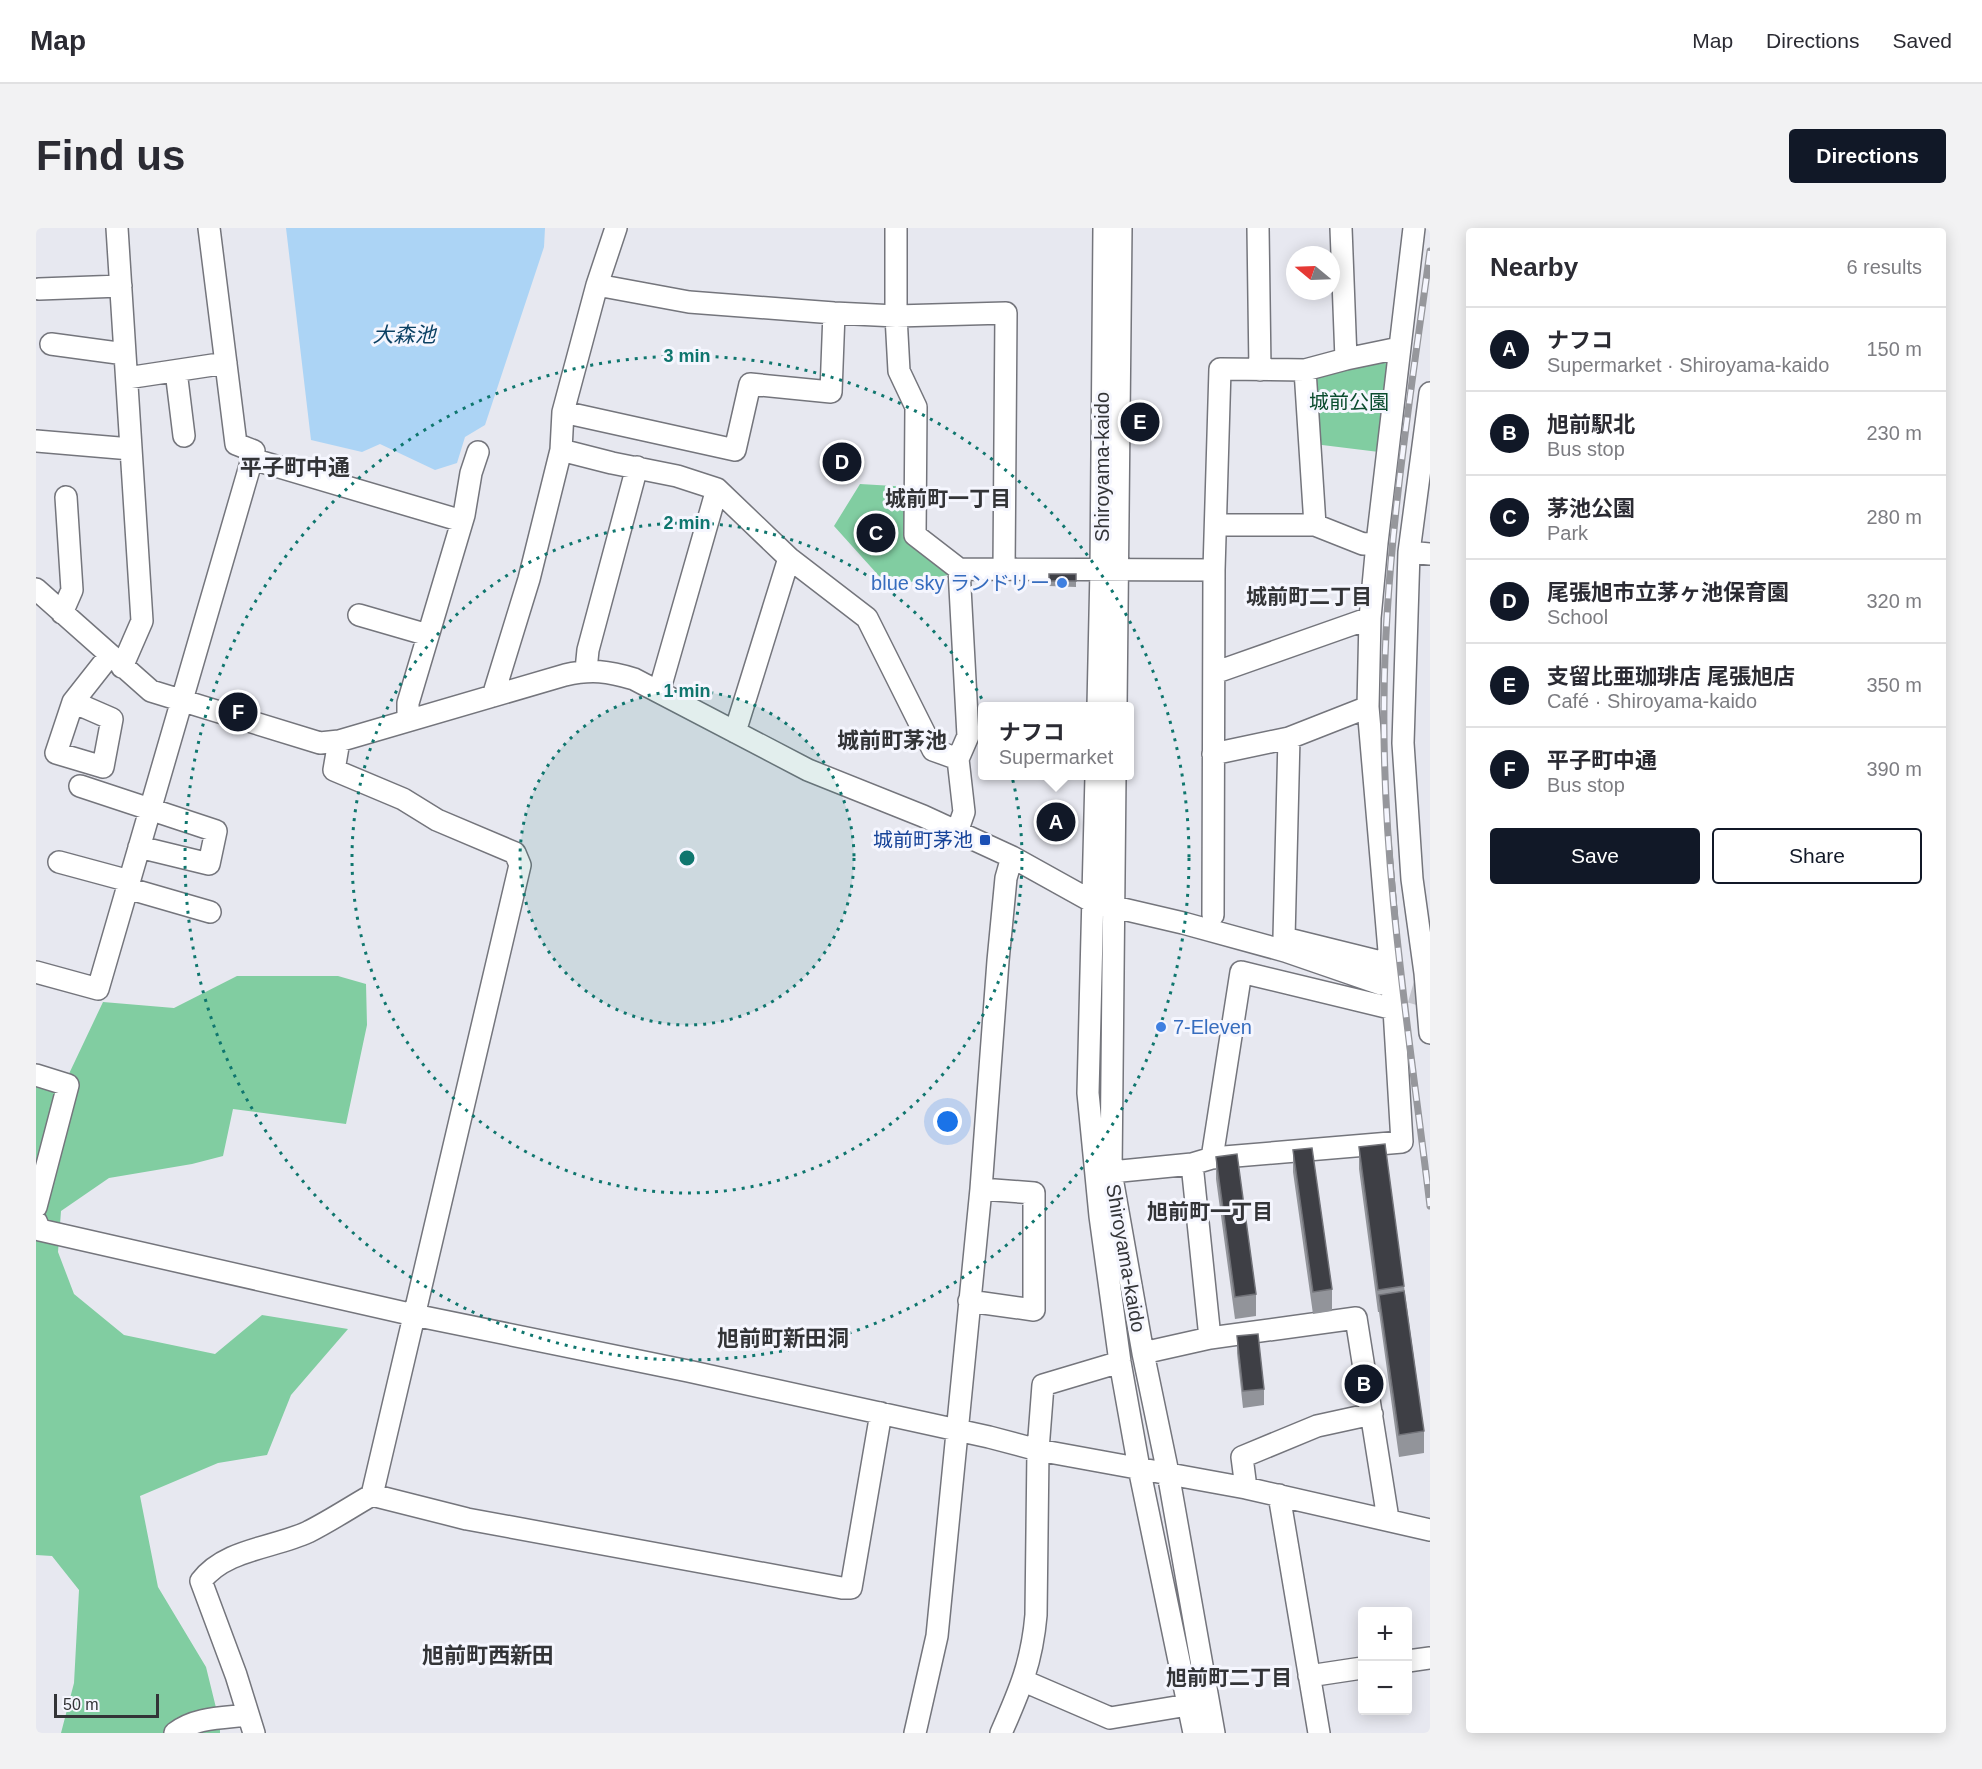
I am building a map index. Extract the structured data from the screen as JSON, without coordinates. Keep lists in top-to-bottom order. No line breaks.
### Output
{"streets":{"street":["Shiroyama-kaido"]},"districts":["平子町中通","城前町一丁目","城前町二丁目","城前町茅池","旭前町一丁目","旭前町新田洞","旭前町西新田","旭前町二丁目"],"water":["大森池"],"parks":["城前公園"],"places":{"other":["blue sky ランドリー","7-Eleven"],"transit":["城前町茅池"]},"scale_bar":"50 m","north":"left","page":{"header":"Map","nav":["Map","Directions","Saved"],"buttons":["Directions",["Save","Share"]],"title":"Find us","heading":["Nearby","6 results"],"list":[{"mark":"A","name":"ナフコ","note":"Supermarket · Shiroyama-kaido","value":"150 m"},{"mark":"B","name":"旭前駅北","note":"Bus stop","value":"230 m"},{"mark":"C","name":"茅池公園","note":"Park","value":"280 m"},{"mark":"D","name":"尾張旭市立茅ヶ池保育園","note":"School","value":"320 m"},{"mark":"E","name":"支留比亜珈琲店 尾張旭店","note":"Café · Shiroyama-kaido","value":"350 m"},{"mark":"F","name":"平子町中通","note":"Bus stop","value":"390 m"}],"pins":["E","D","C","F","A","B"],"popup":["ナフコ","Supermarket"],"map_buttons":["+","−"],"scale":"50 m"},"rings":["3 min","2 min","1 min"]}
